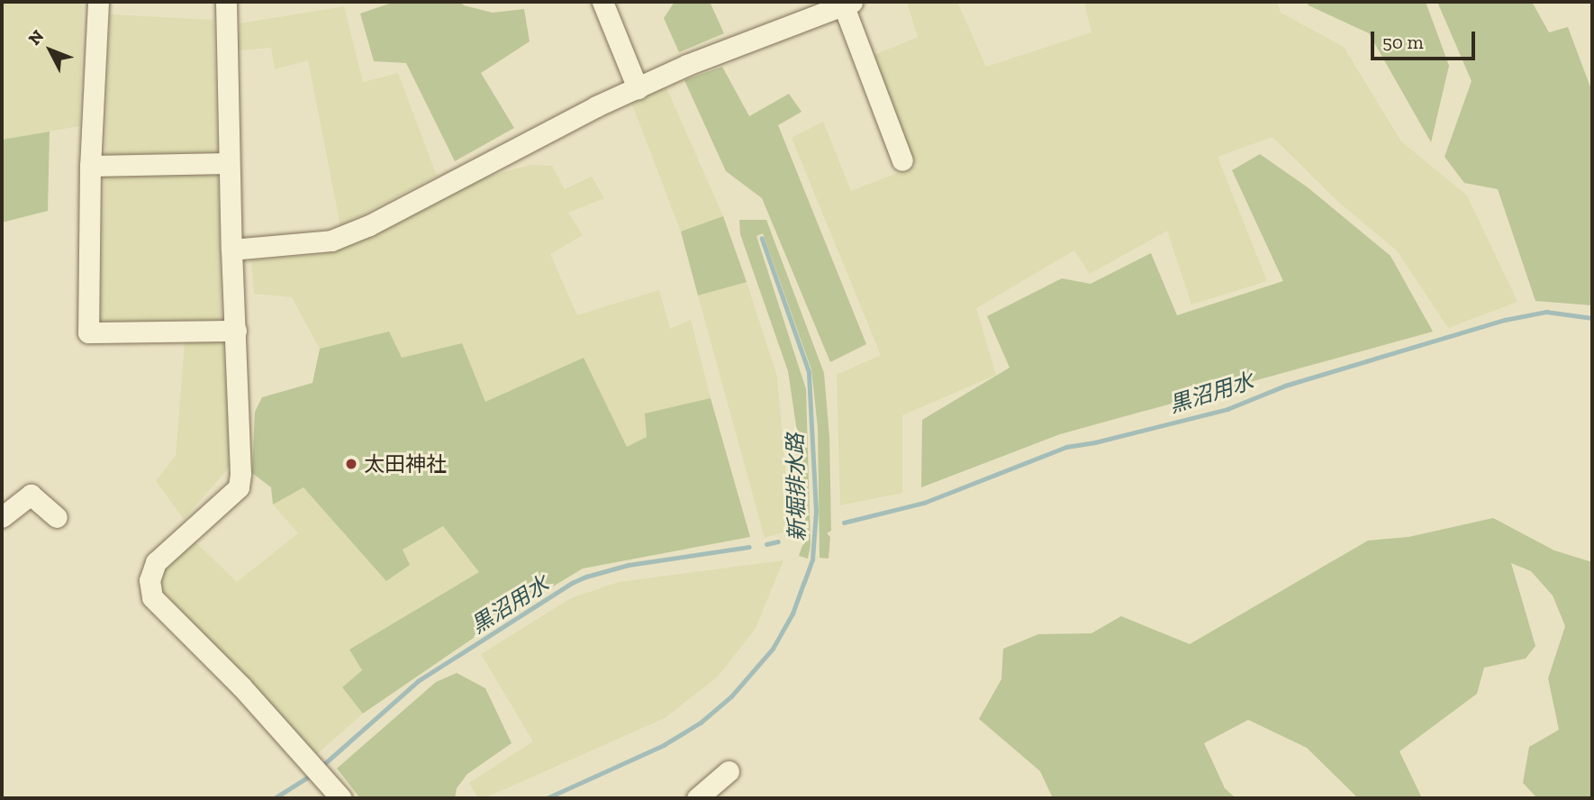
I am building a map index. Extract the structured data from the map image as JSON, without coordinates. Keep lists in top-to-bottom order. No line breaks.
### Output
{"water":["黒沼用水","新堀排水路"],"places":["太田神社"],"scale_bar":"50 m","north":"top left"}
